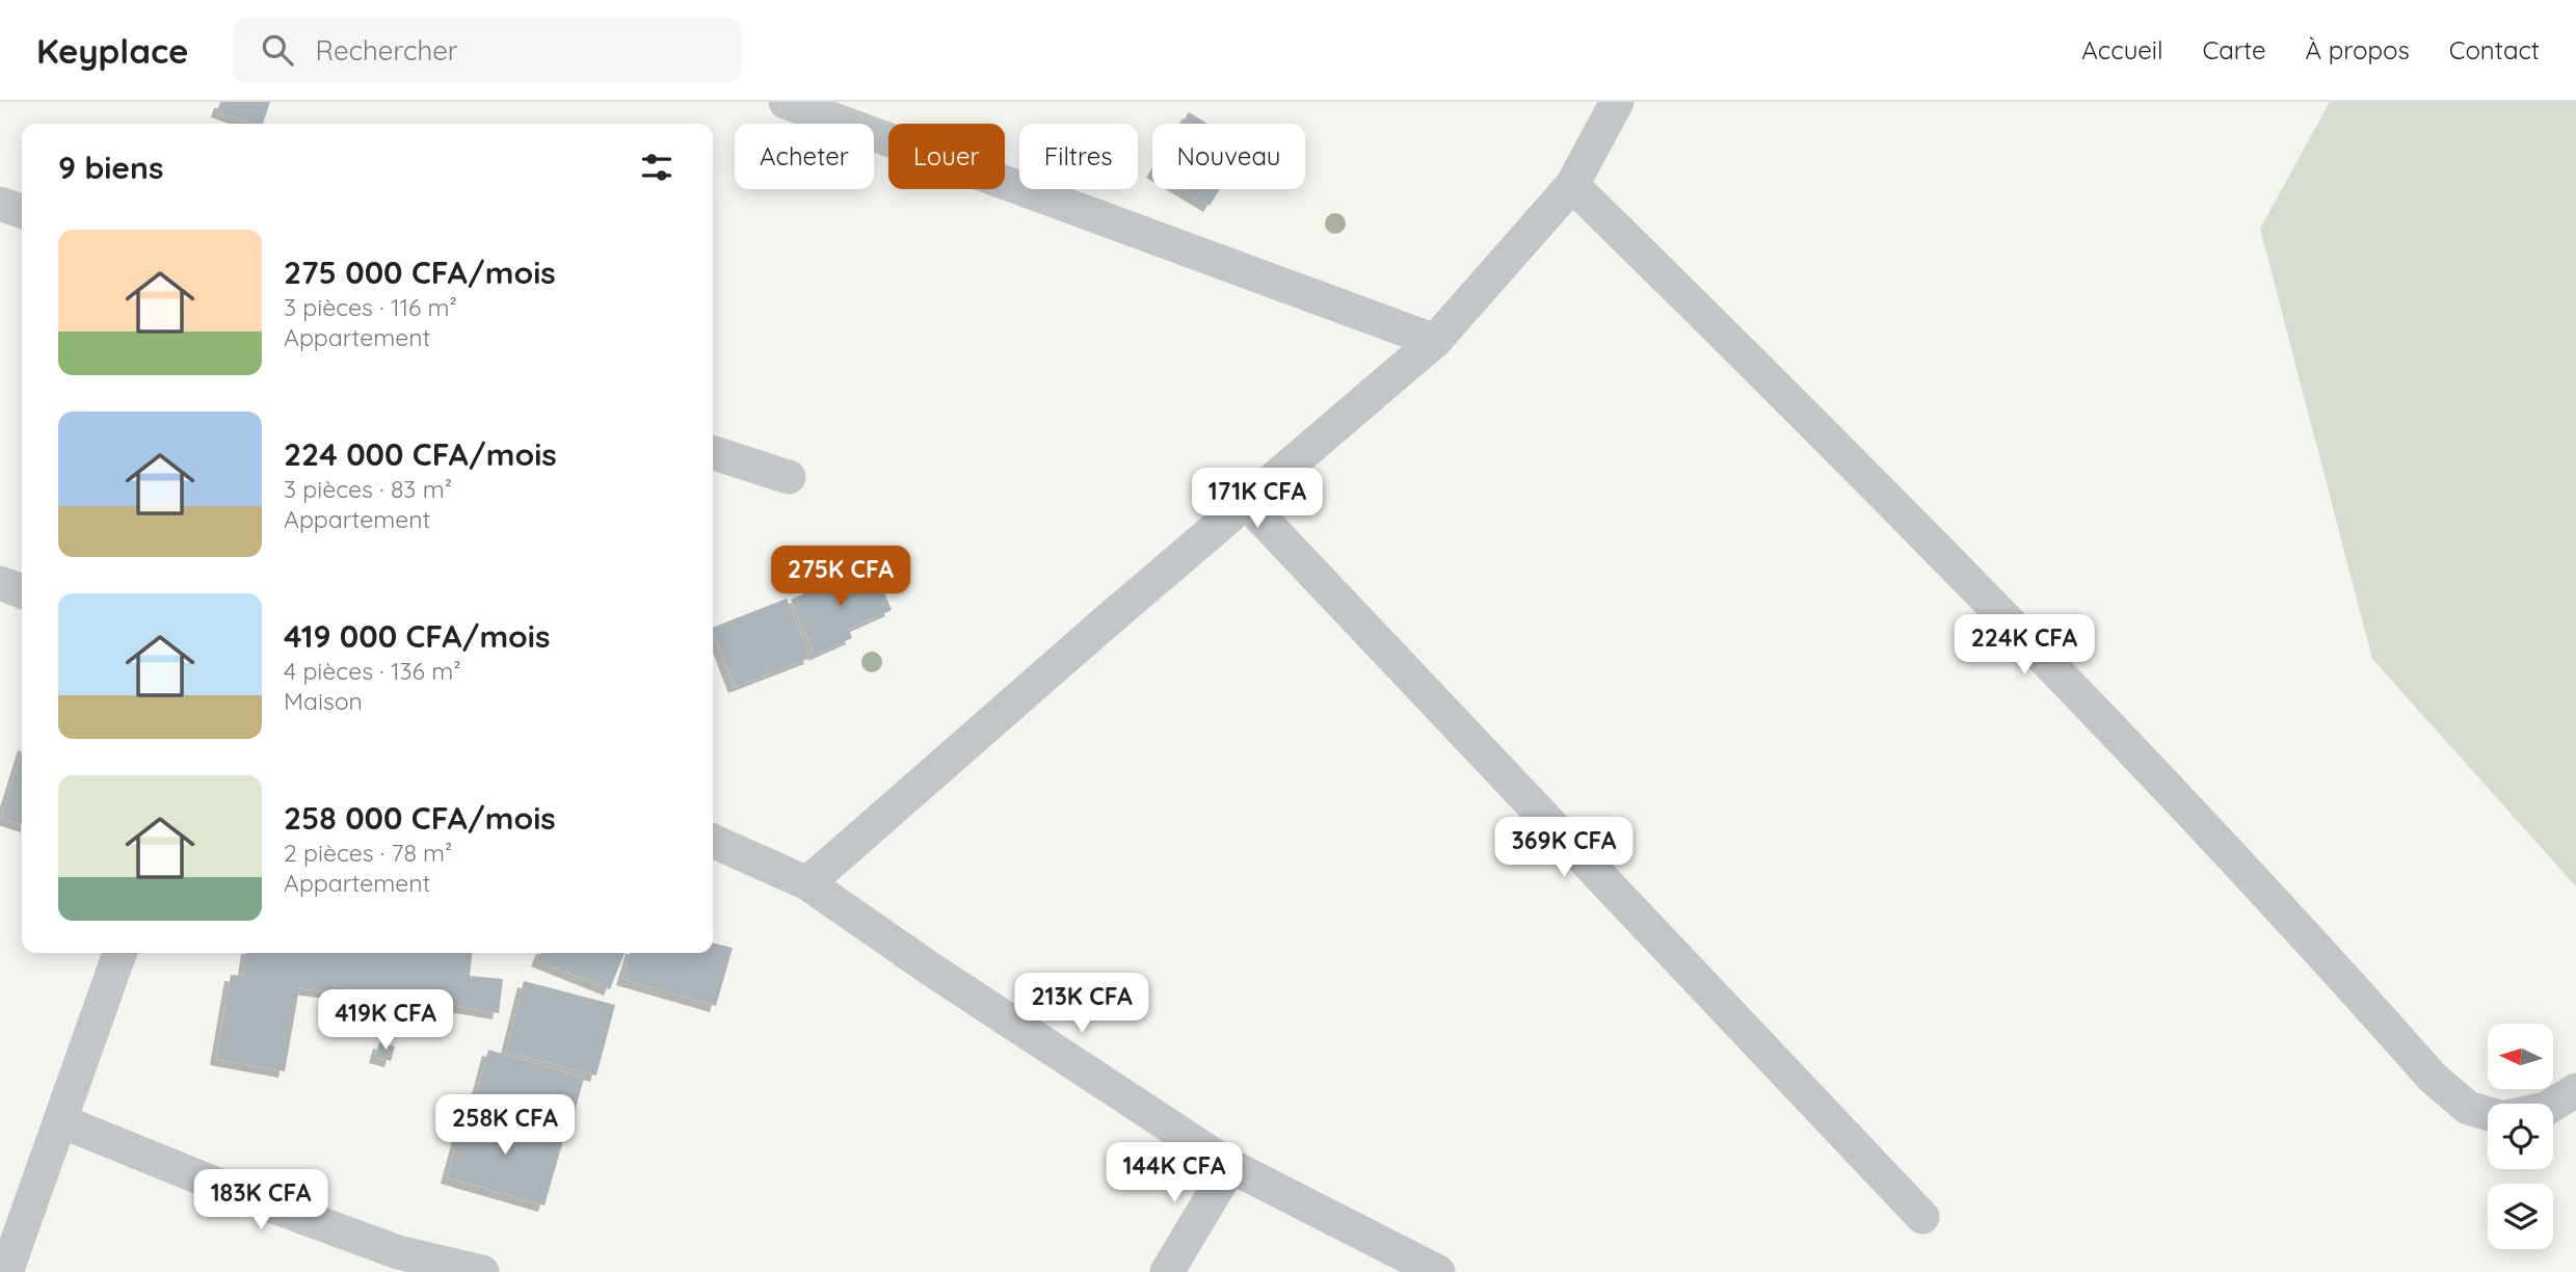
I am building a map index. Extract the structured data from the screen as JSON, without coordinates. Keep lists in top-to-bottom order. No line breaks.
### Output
{"north":"left","page":{"header":"Keyplace","search":"Rechercher","nav":["Accueil","Carte","À propos","Contact"],"chip":["Acheter","Louer","Filtres","Nouveau"],"heading":"9 biens","list":[{"name":"275 000 CFA/mois","note":"3 pièces · 116 m² · Appartement"},{"name":"224 000 CFA/mois","note":"3 pièces · 83 m² · Appartement"},{"name":"419 000 CFA/mois","note":"4 pièces · 136 m² · Maison"},{"name":"258 000 CFA/mois","note":"2 pièces · 78 m² · Appartement"}],"price":["171K CFA","275K CFA","224K CFA","369K CFA","213K CFA","419K CFA","258K CFA","144K CFA","183K CFA"]}}
